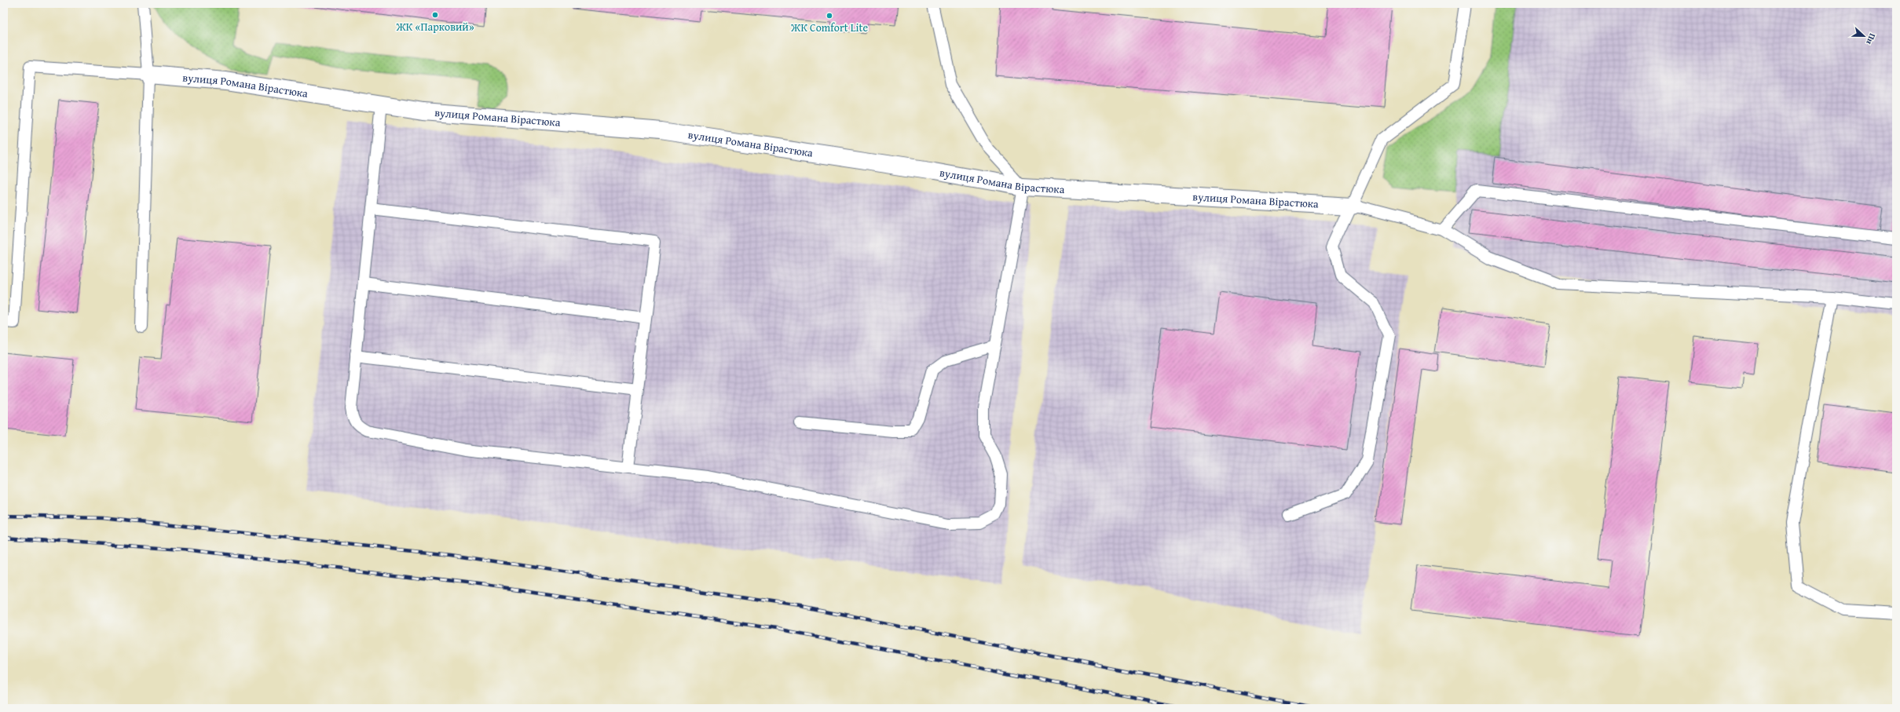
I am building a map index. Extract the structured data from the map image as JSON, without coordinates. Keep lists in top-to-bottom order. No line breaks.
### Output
{"streets":{"street":["вулиця Романа Вірастюка"]},"places":["ЖК «Парковий»","ЖК Comfort Lite"],"north":"right"}
